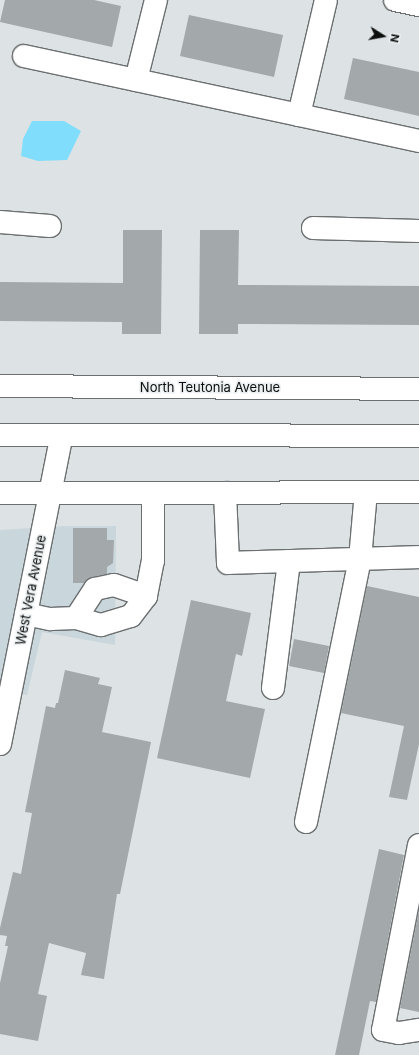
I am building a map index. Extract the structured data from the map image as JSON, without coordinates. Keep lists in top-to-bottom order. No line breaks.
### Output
{"streets":{"main road":["North Teutonia Avenue","West Vera Avenue"]},"north":"right"}
